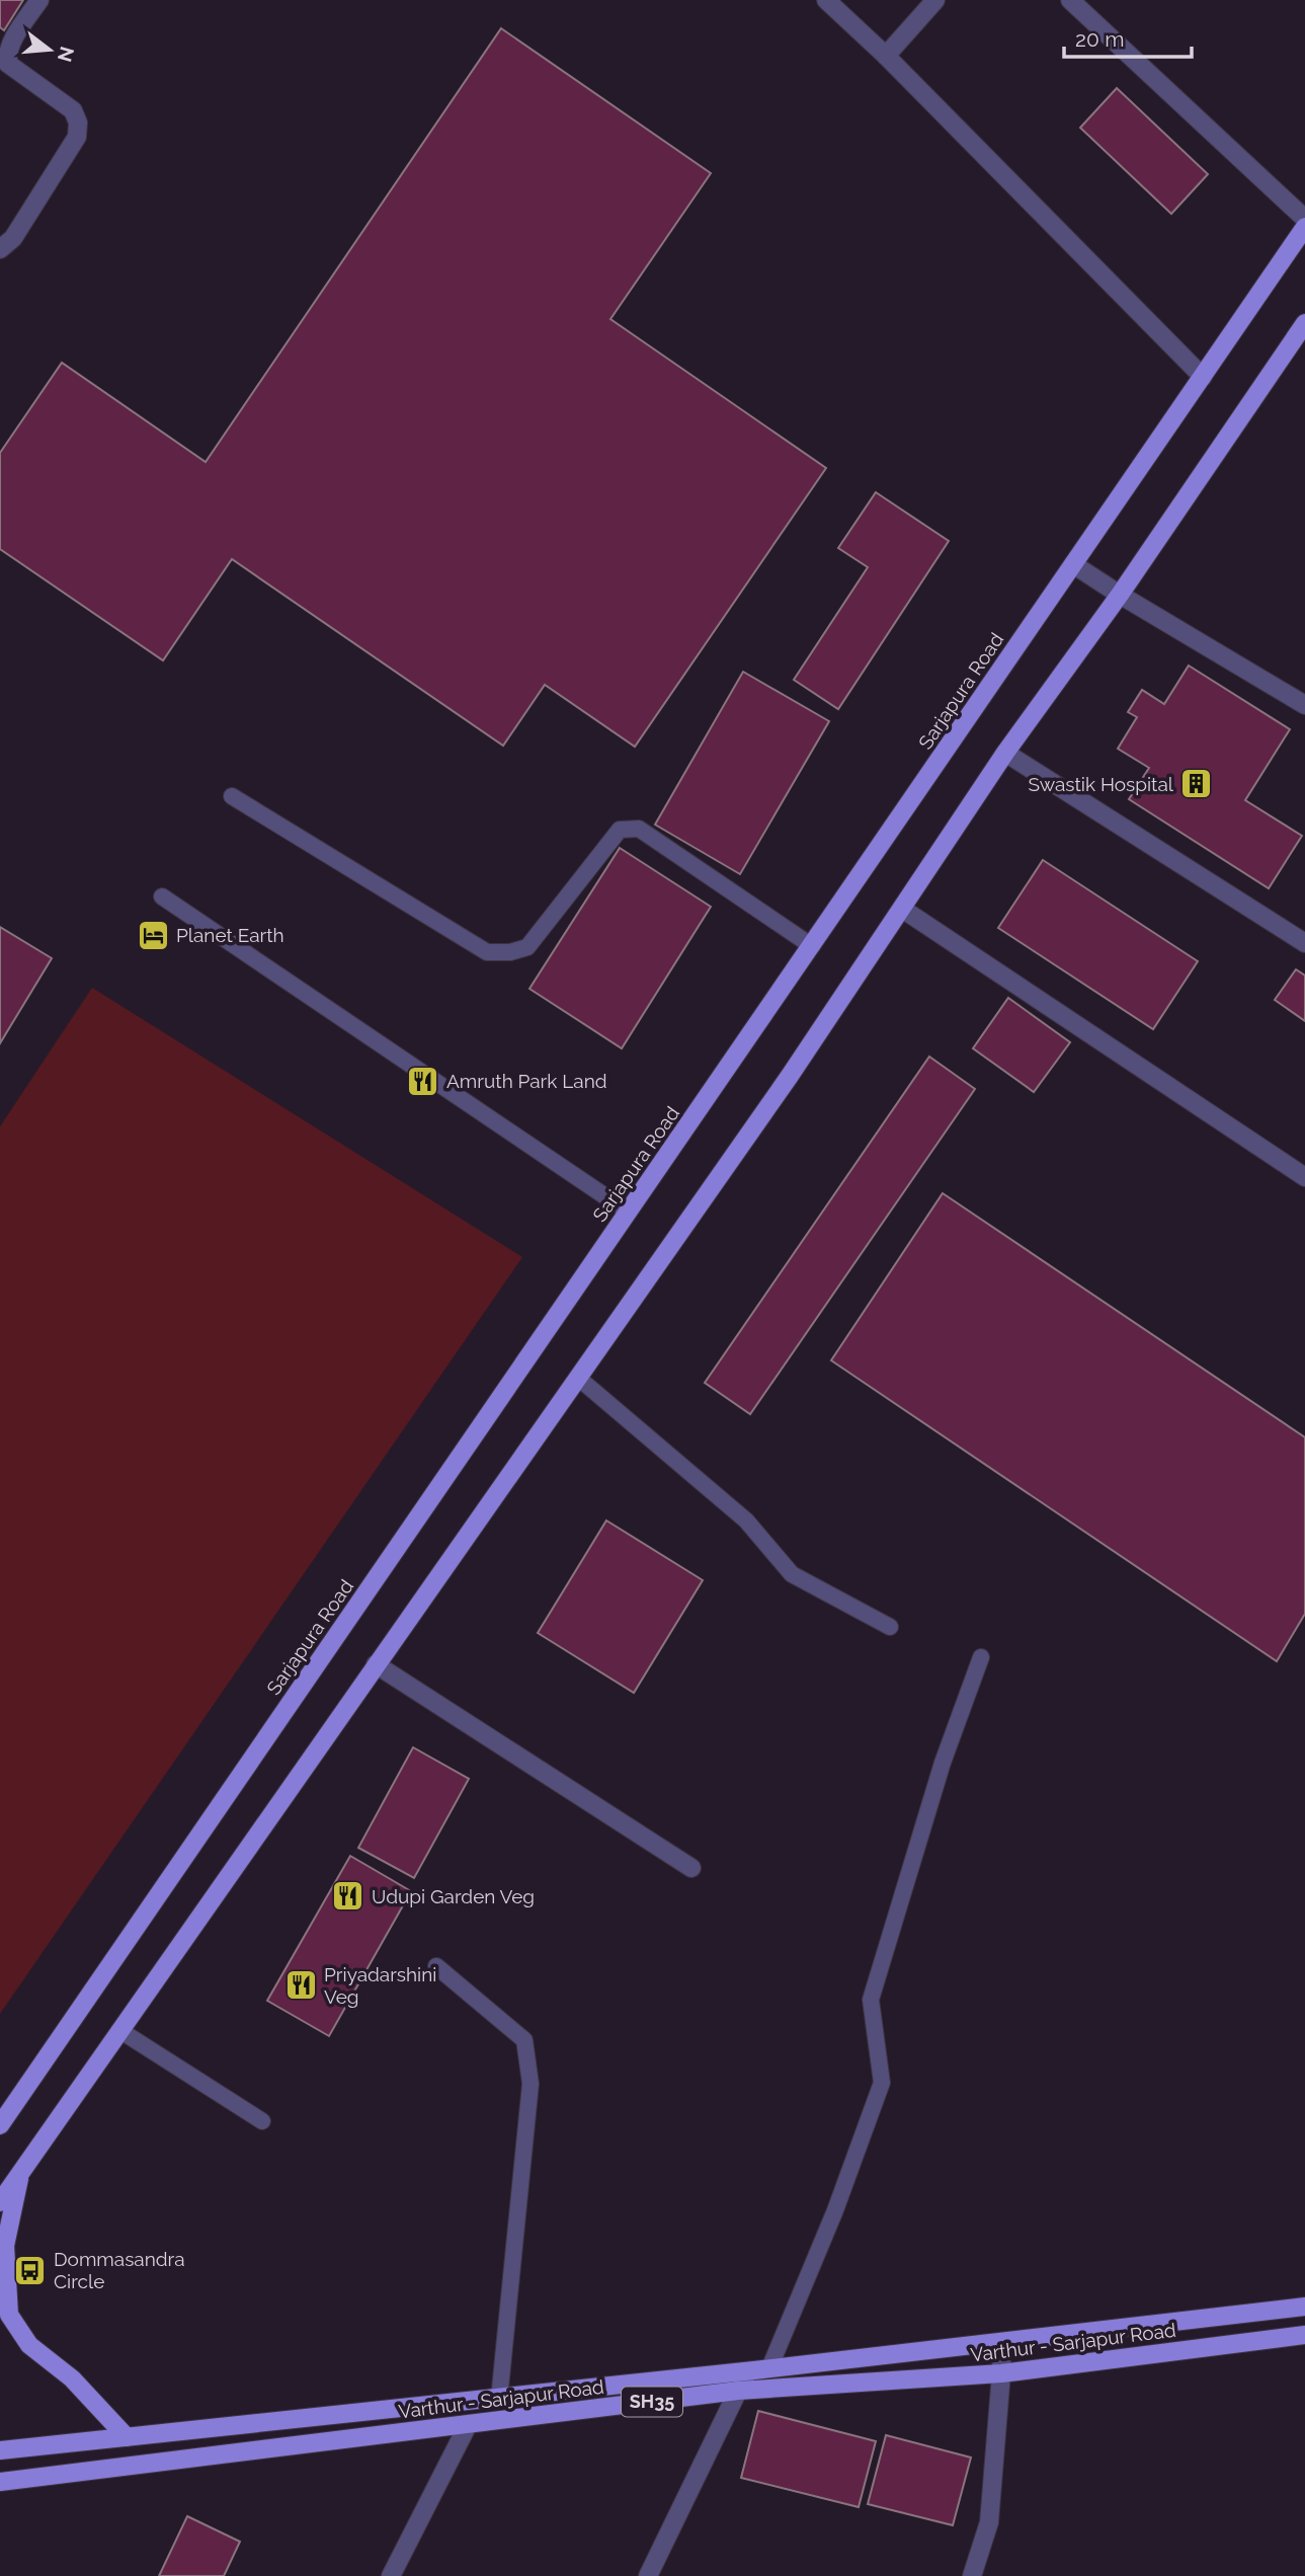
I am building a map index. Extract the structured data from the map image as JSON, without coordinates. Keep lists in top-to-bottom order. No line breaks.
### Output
{"streets":{"main road":["Sarjapura Road","Varthur - Sarjapur Road","SH35"]},"places":{"building":["Swastik Hospital"],"hotel":["Planet Earth"],"restaurant":["Amruth Park Land","Udupi Garden Veg","Priyadarshini Veg"],"bus stop":["Dommasandra Circle"]},"scale_bar":"20 m","north":"right"}
